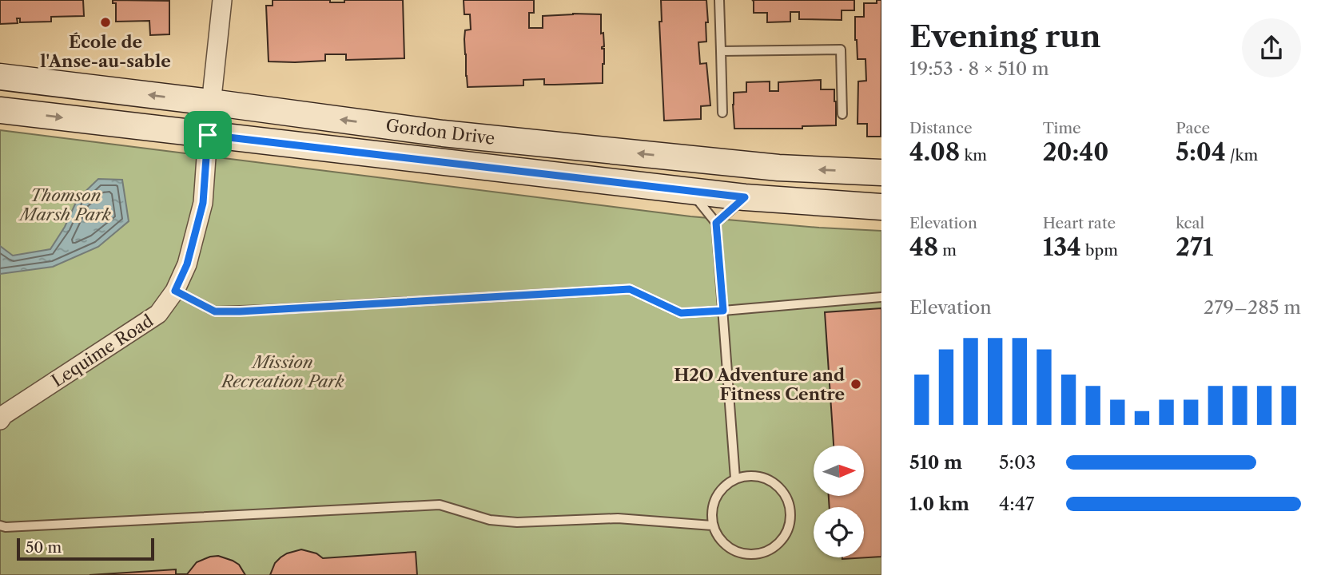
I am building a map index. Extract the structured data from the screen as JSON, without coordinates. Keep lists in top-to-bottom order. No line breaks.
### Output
{"streets":{"main road":["Gordon Drive"],"street":["Lequime Road"]},"crossings":[["Gordon Drive","Lequime Road"]],"parks":["Thomson Marsh Park","Mission Recreation Park"],"places":["École de l'Anse-au-sable","H2O Adventure and Fitness Centre"],"scale_bar":"50 m","north":"right","page":{"heading":["Evening run","19:53 · 8 × 510 m"],"stats":[["Distance","4.08 km"],["Time","20:40"],["Pace","5:04 /km"],["Elevation","48 m"],["Heart rate","134 bpm"],["kcal","271"]],"chart":["Elevation","279–285 m"],"list":[{"name":"510 m","note":"5:03"},{"name":"1.0 km","note":"4:47"}],"scale":"50 m"}}
